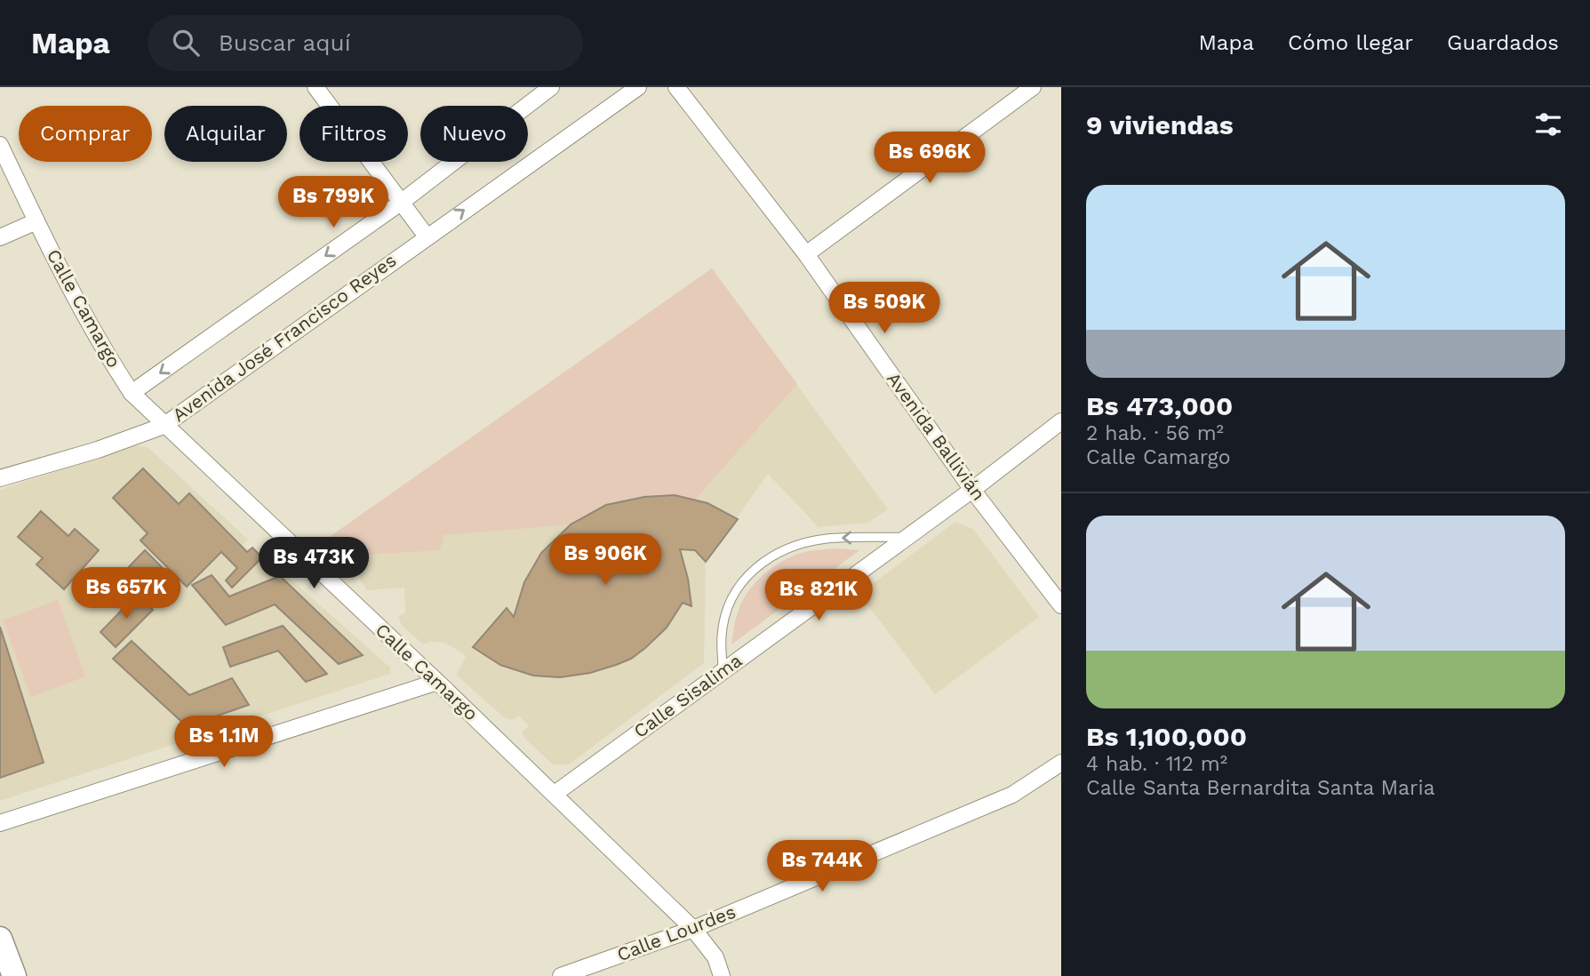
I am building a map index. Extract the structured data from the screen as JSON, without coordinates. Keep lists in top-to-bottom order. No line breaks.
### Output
{"streets":{"street":["Calle Camargo","Avenida José Francisco Reyes","Avenida Ballivián","Calle Sisalima","Calle Lourdes"]},"crossings":[["Calle Camargo","Avenida José Francisco Reyes"],["Calle Camargo","Calle Sisalima"],["Calle Camargo","Calle Lourdes"],["Avenida Ballivián","Calle Sisalima"]],"page":{"header":"Mapa","search":"Buscar aquí","nav":["Mapa","Cómo llegar","Guardados"],"heading":"9 viviendas","chip":["Comprar","Alquilar","Filtros","Nuevo"],"price":["Bs 696K","Bs 799K","Bs 509K","Bs 906K","Bs 473K","Bs 657K","Bs 821K","Bs 1.1M","Bs 744K"],"list":[{"name":"Bs 473,000","note":"2 hab. · 56 m² · Calle Camargo"},{"name":"Bs 1,100,000","note":"4 hab. · 112 m² · Calle Santa Bernardita Santa Maria"}]}}
